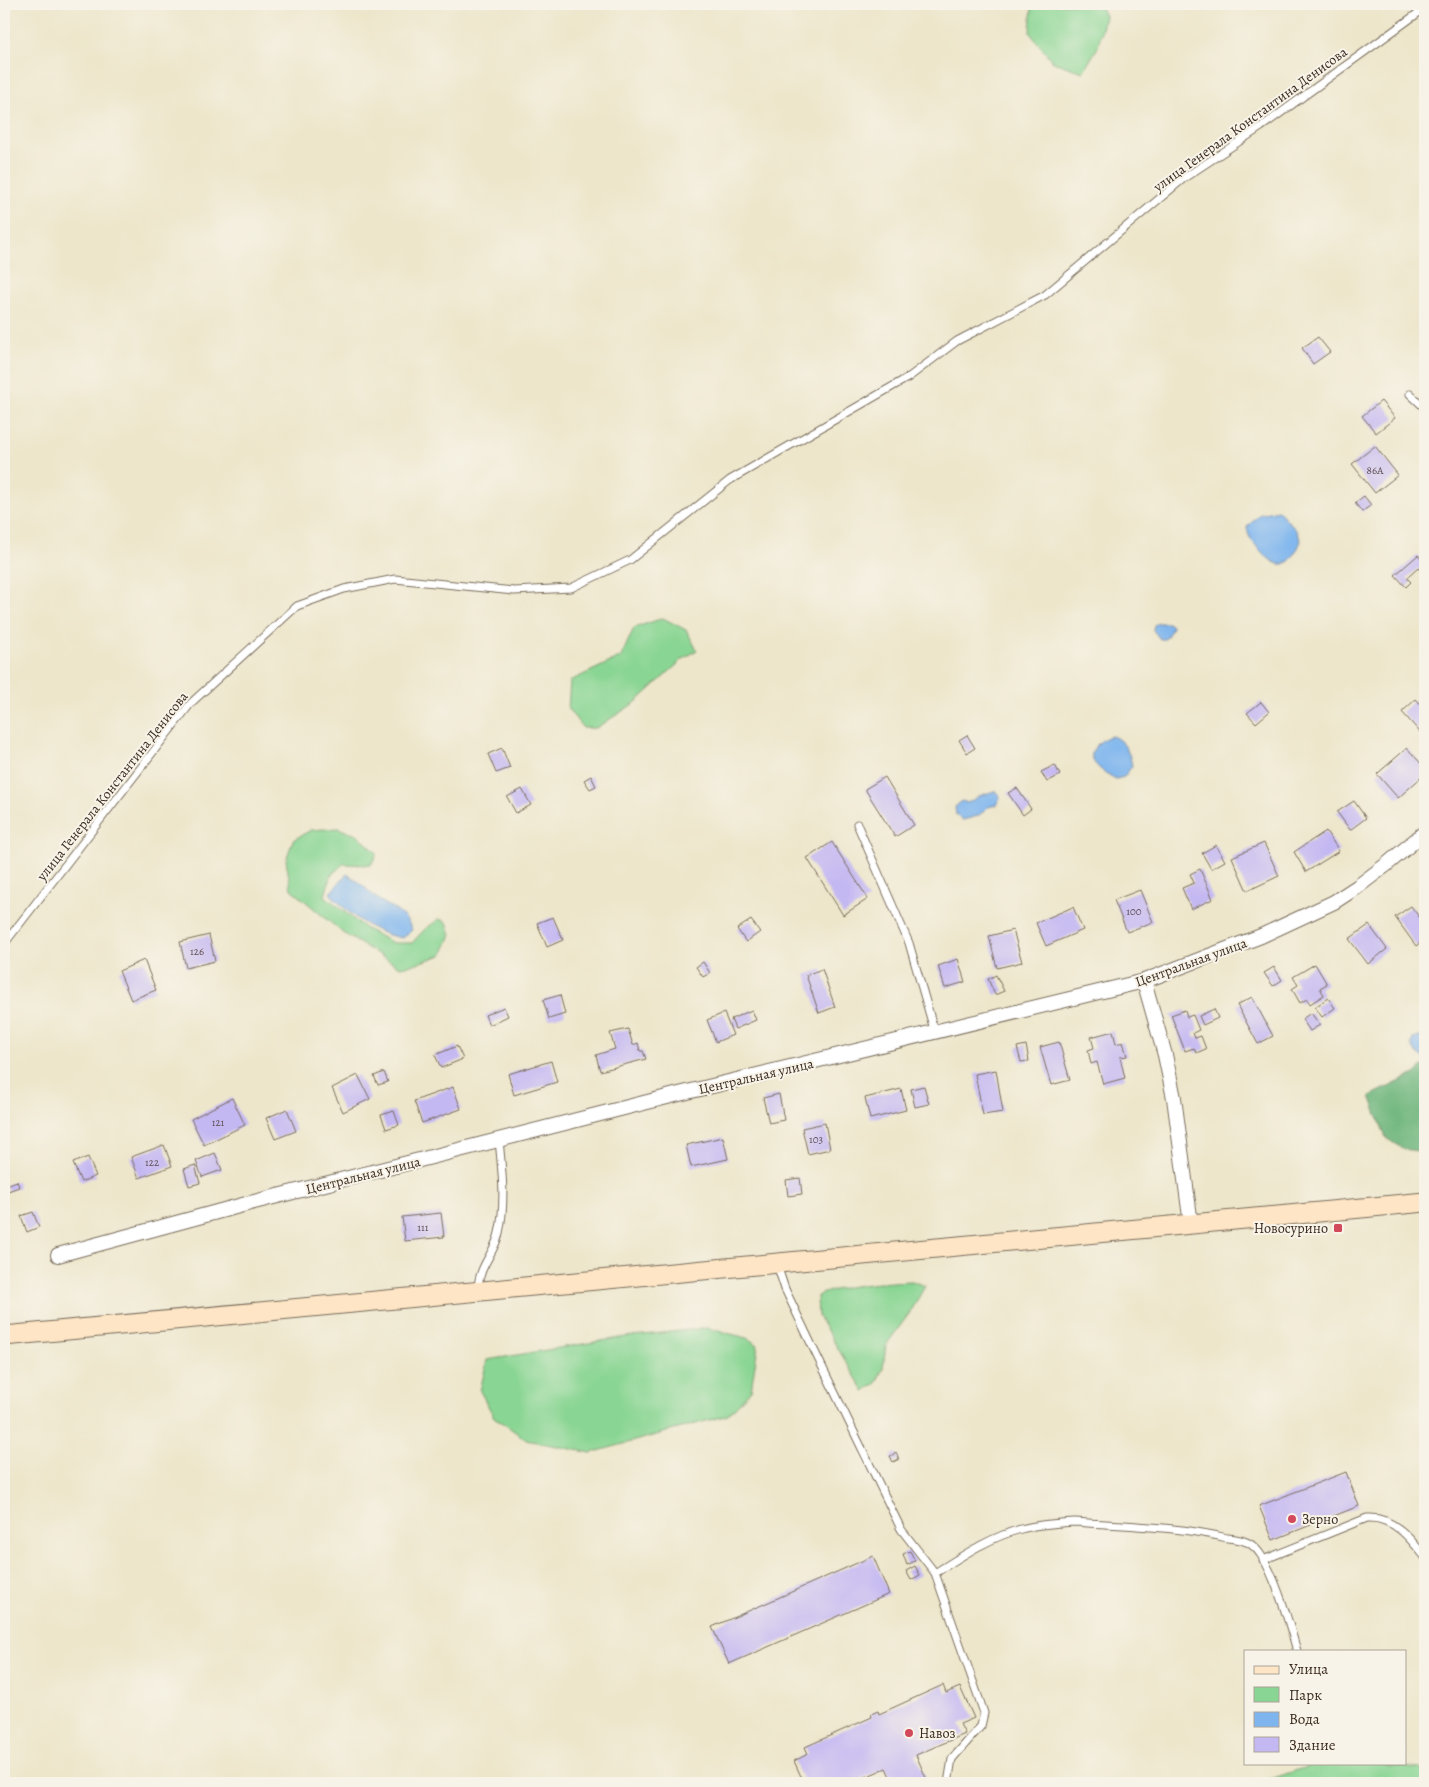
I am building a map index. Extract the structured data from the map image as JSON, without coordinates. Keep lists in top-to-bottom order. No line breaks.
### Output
{"streets":{"street":["Центральная улица"],"lane":["улица Генерала Константина Денисова"]},"places":{"transit":["Новосурино"],"other":["Зерно","Навоз"]},"house_numbers":["86А","100","126","121","103","122","111"],"legend":["Улица","Парк","Вода","Здание"]}
